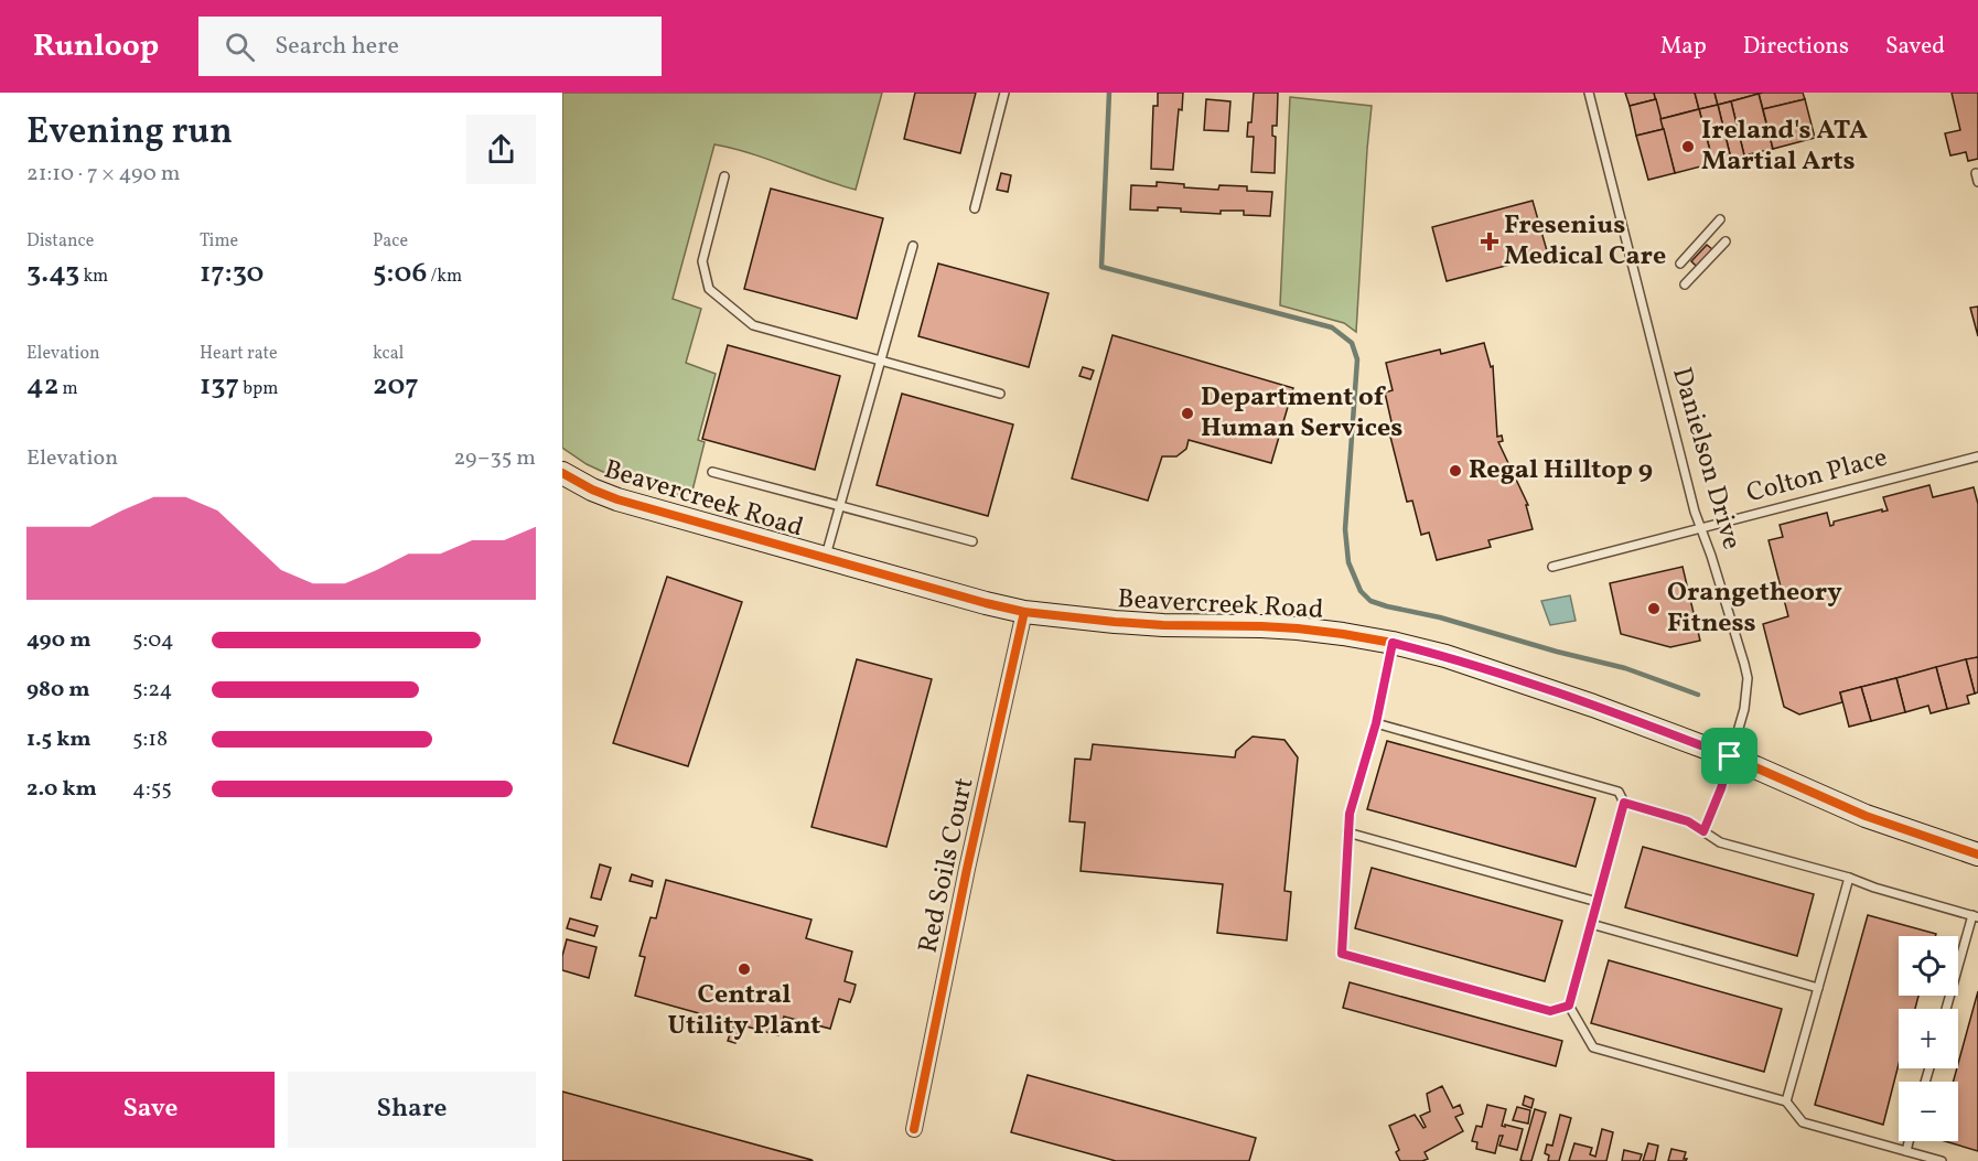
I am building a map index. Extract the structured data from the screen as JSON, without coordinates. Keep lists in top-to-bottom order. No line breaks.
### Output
{"streets":{"main road":["Beavercreek Road"],"street":["Red Soils Court"],"lane":["Danielson Drive","Colton Place"]},"crossings":[["Danielson Drive","Colton Place"],["Danielson Drive","Beavercreek Road"],["Beavercreek Road","Red Soils Court"]],"places":{"other":["Ireland's ATA Martial Arts","Department of Human Services","Regal Hilltop 9","Orangetheory Fitness","Central Utility Plant"],"health":["Fresenius Medical Care"]},"page":{"header":"Runloop","search":"Search here","nav":["Map","Directions","Saved"],"heading":["Evening run","21:10 · 7 × 490 m"],"stats":[["Distance","3.43 km"],["Time","17:30"],["Pace","5:06 /km"],["Elevation","42 m"],["Heart rate","137 bpm"],["kcal","207"]],"chart":["Elevation","29–35 m"],"list":[{"name":"490 m","note":"5:04"},{"name":"980 m","note":"5:24"},{"name":"1.5 km","note":"5:18"},{"name":"2.0 km","note":"4:55"}],"map_buttons":["+","−"],"buttons":["Save","Share"]}}
